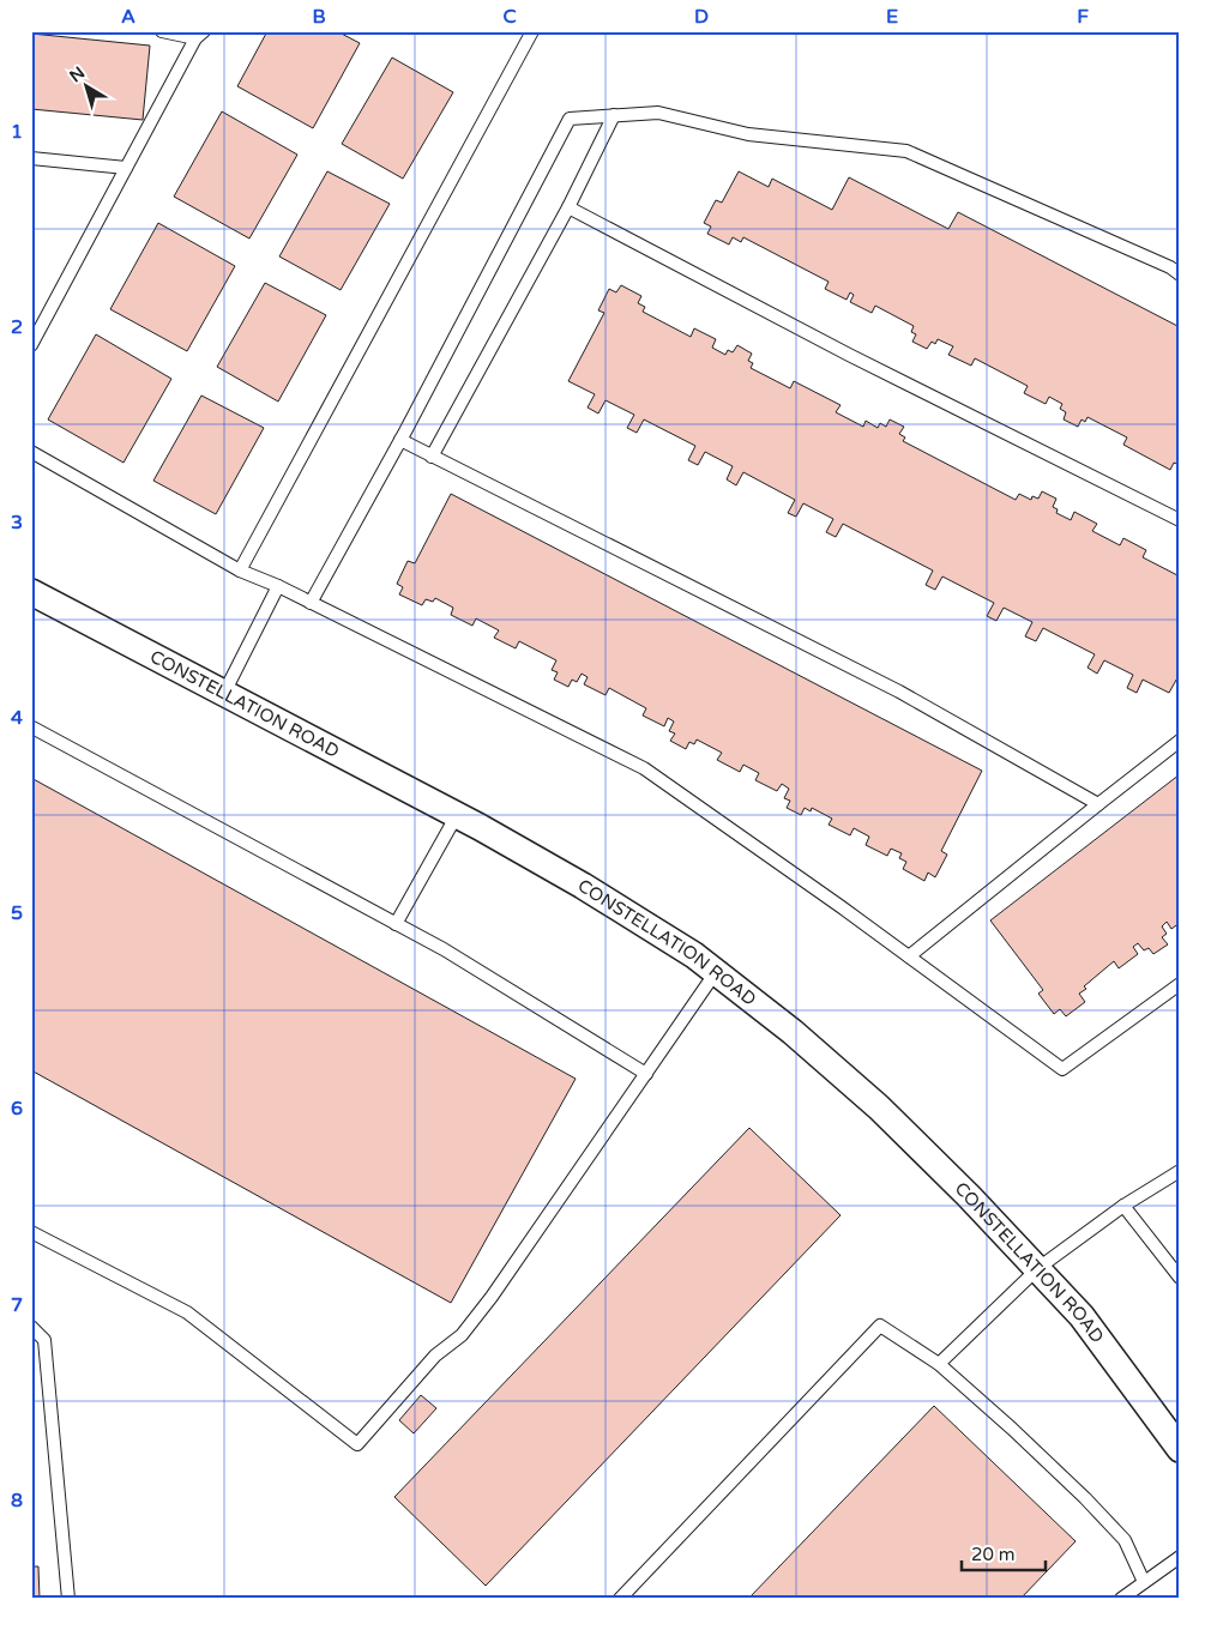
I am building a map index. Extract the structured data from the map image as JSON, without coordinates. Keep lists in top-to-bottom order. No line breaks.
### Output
{"streets":{"street":["CONSTELLATION ROAD"]},"scale_bar":"20 m","north":"top left","grid":{"columns":["A","B","C","D","E","F"],"rows":["1","2","3","4","5","6","7","8"]}}
